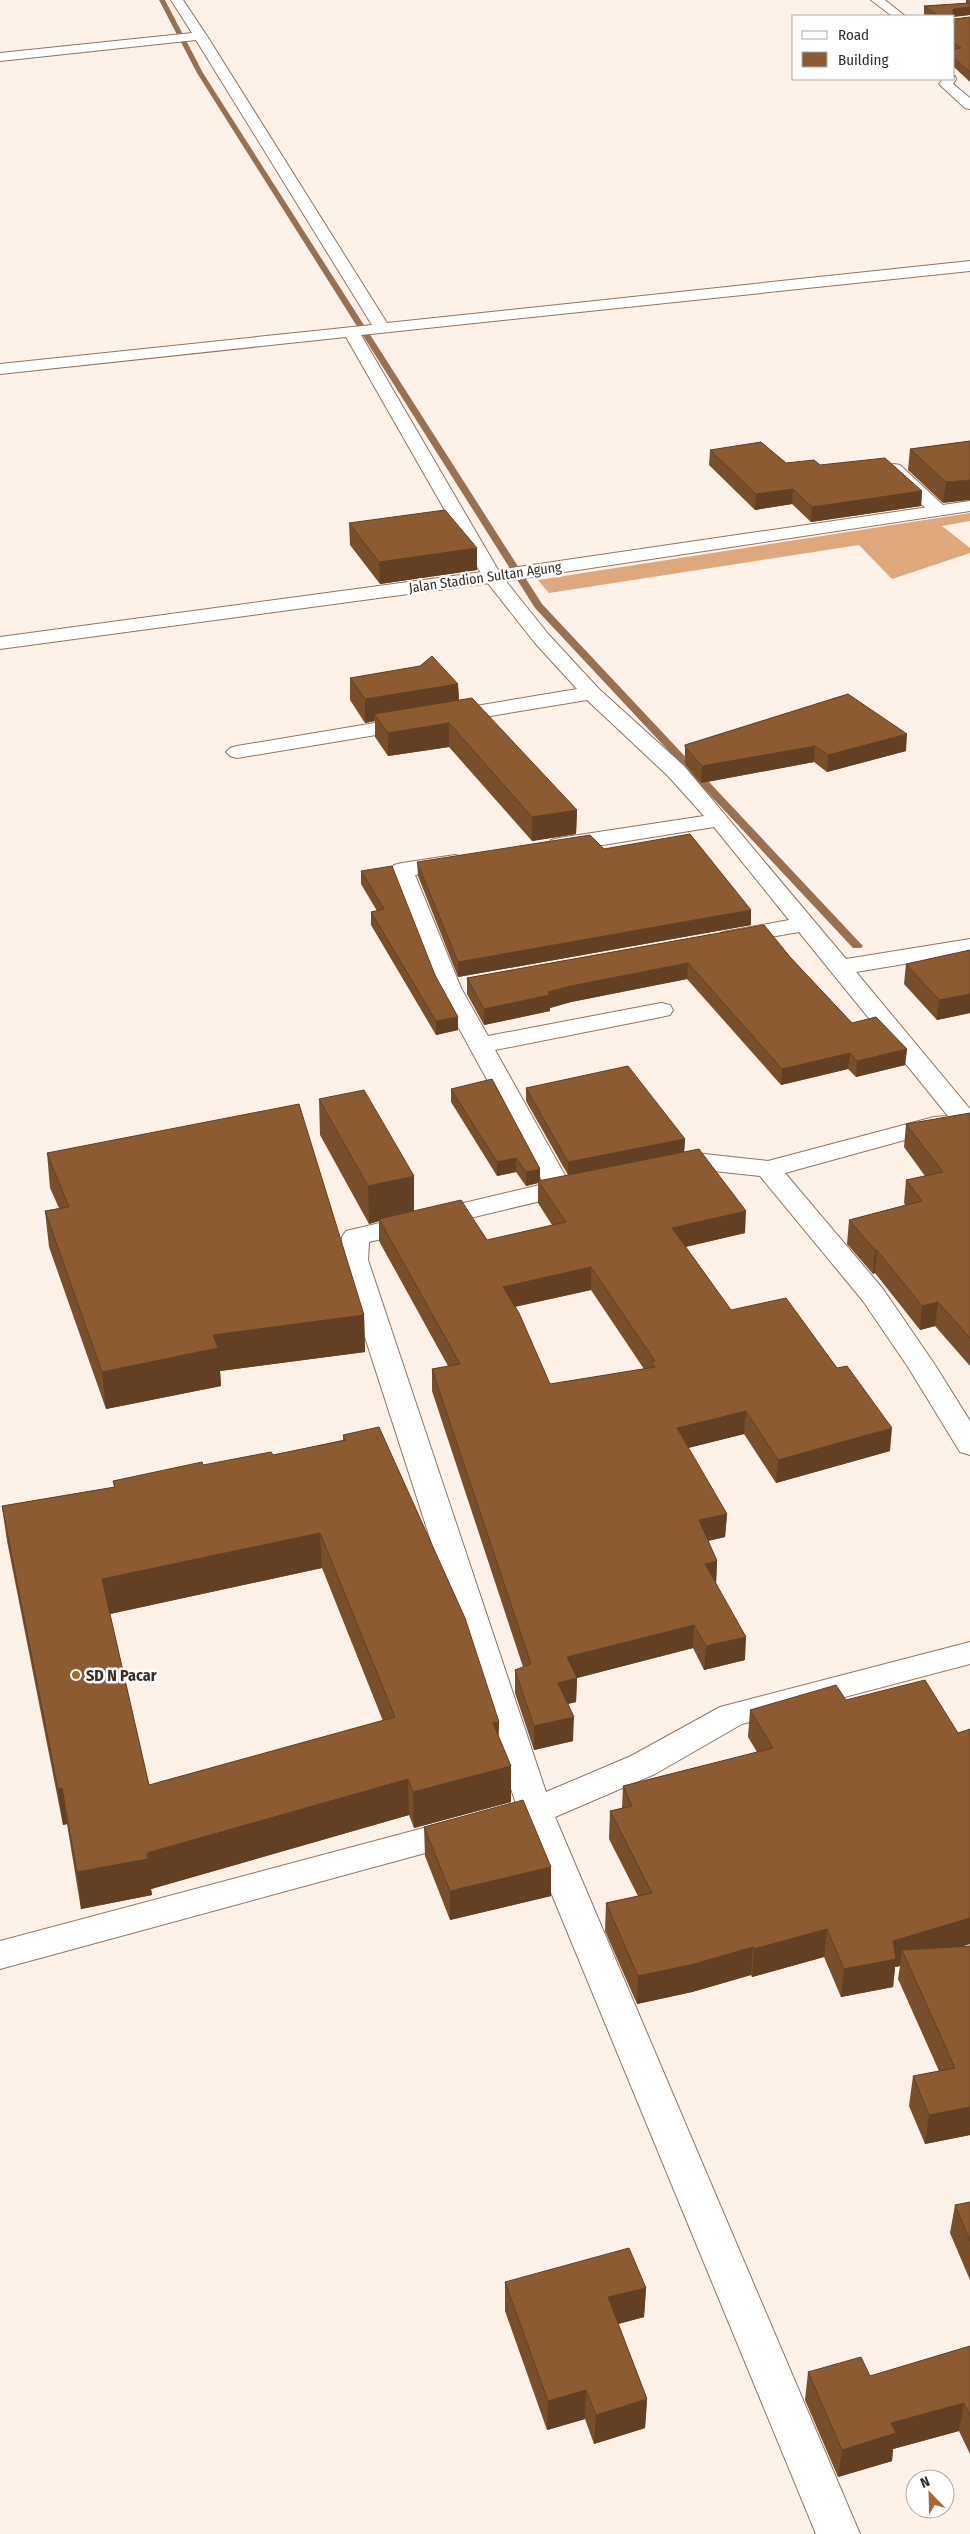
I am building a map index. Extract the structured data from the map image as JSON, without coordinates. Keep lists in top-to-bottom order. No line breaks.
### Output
{"streets":{"street":["Jalan Stadion Sultan Agung"]},"places":["SD N Pacar"],"legend":["Road","Building"],"north":"top left"}
